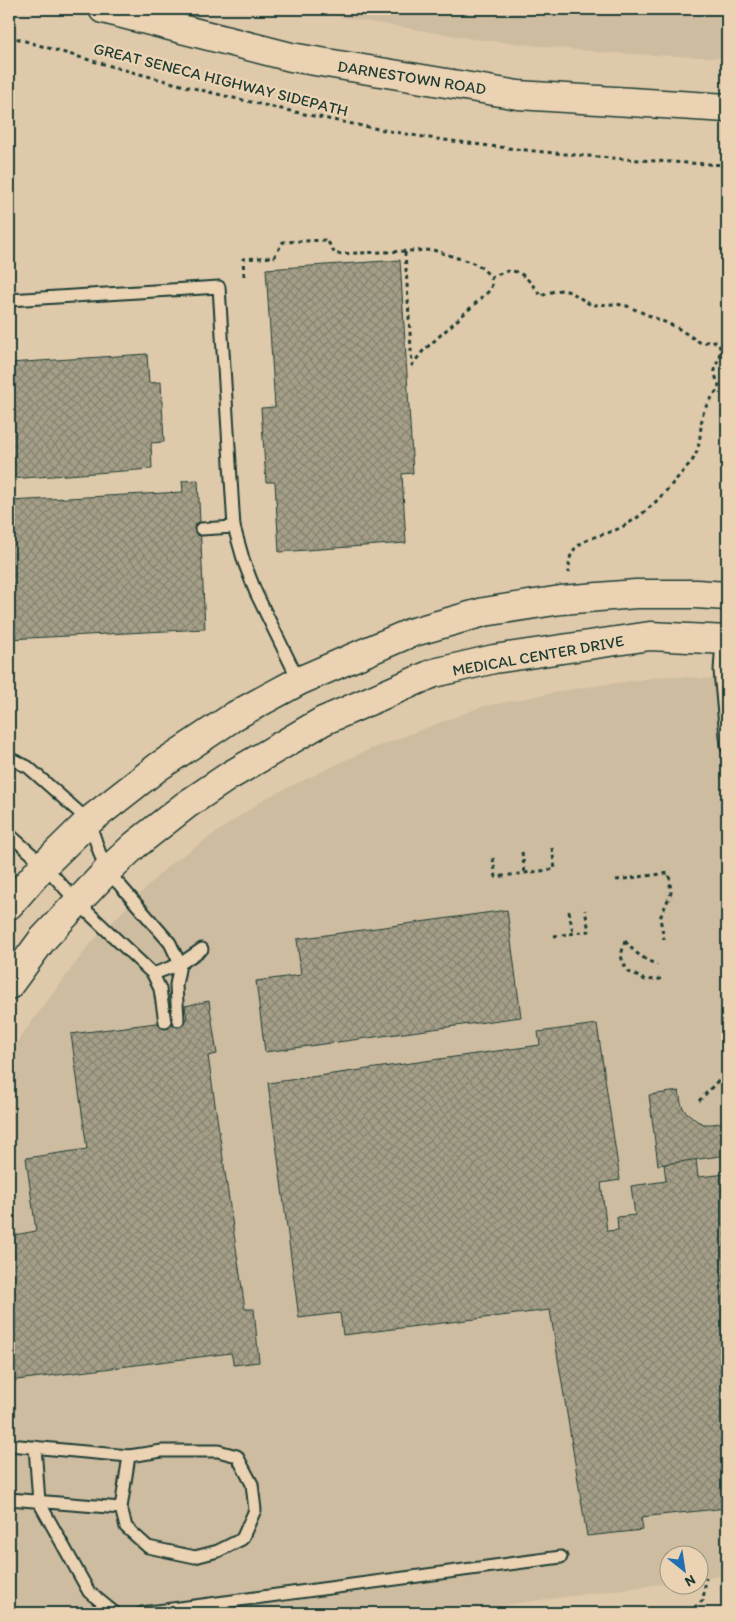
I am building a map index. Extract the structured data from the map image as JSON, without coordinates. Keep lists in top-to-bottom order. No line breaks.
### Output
{"streets":{"street":["DARNESTOWN ROAD","MEDICAL CENTER DRIVE"],"path":["GREAT SENECA HIGHWAY SIDEPATH"]},"north":"bottom right"}
